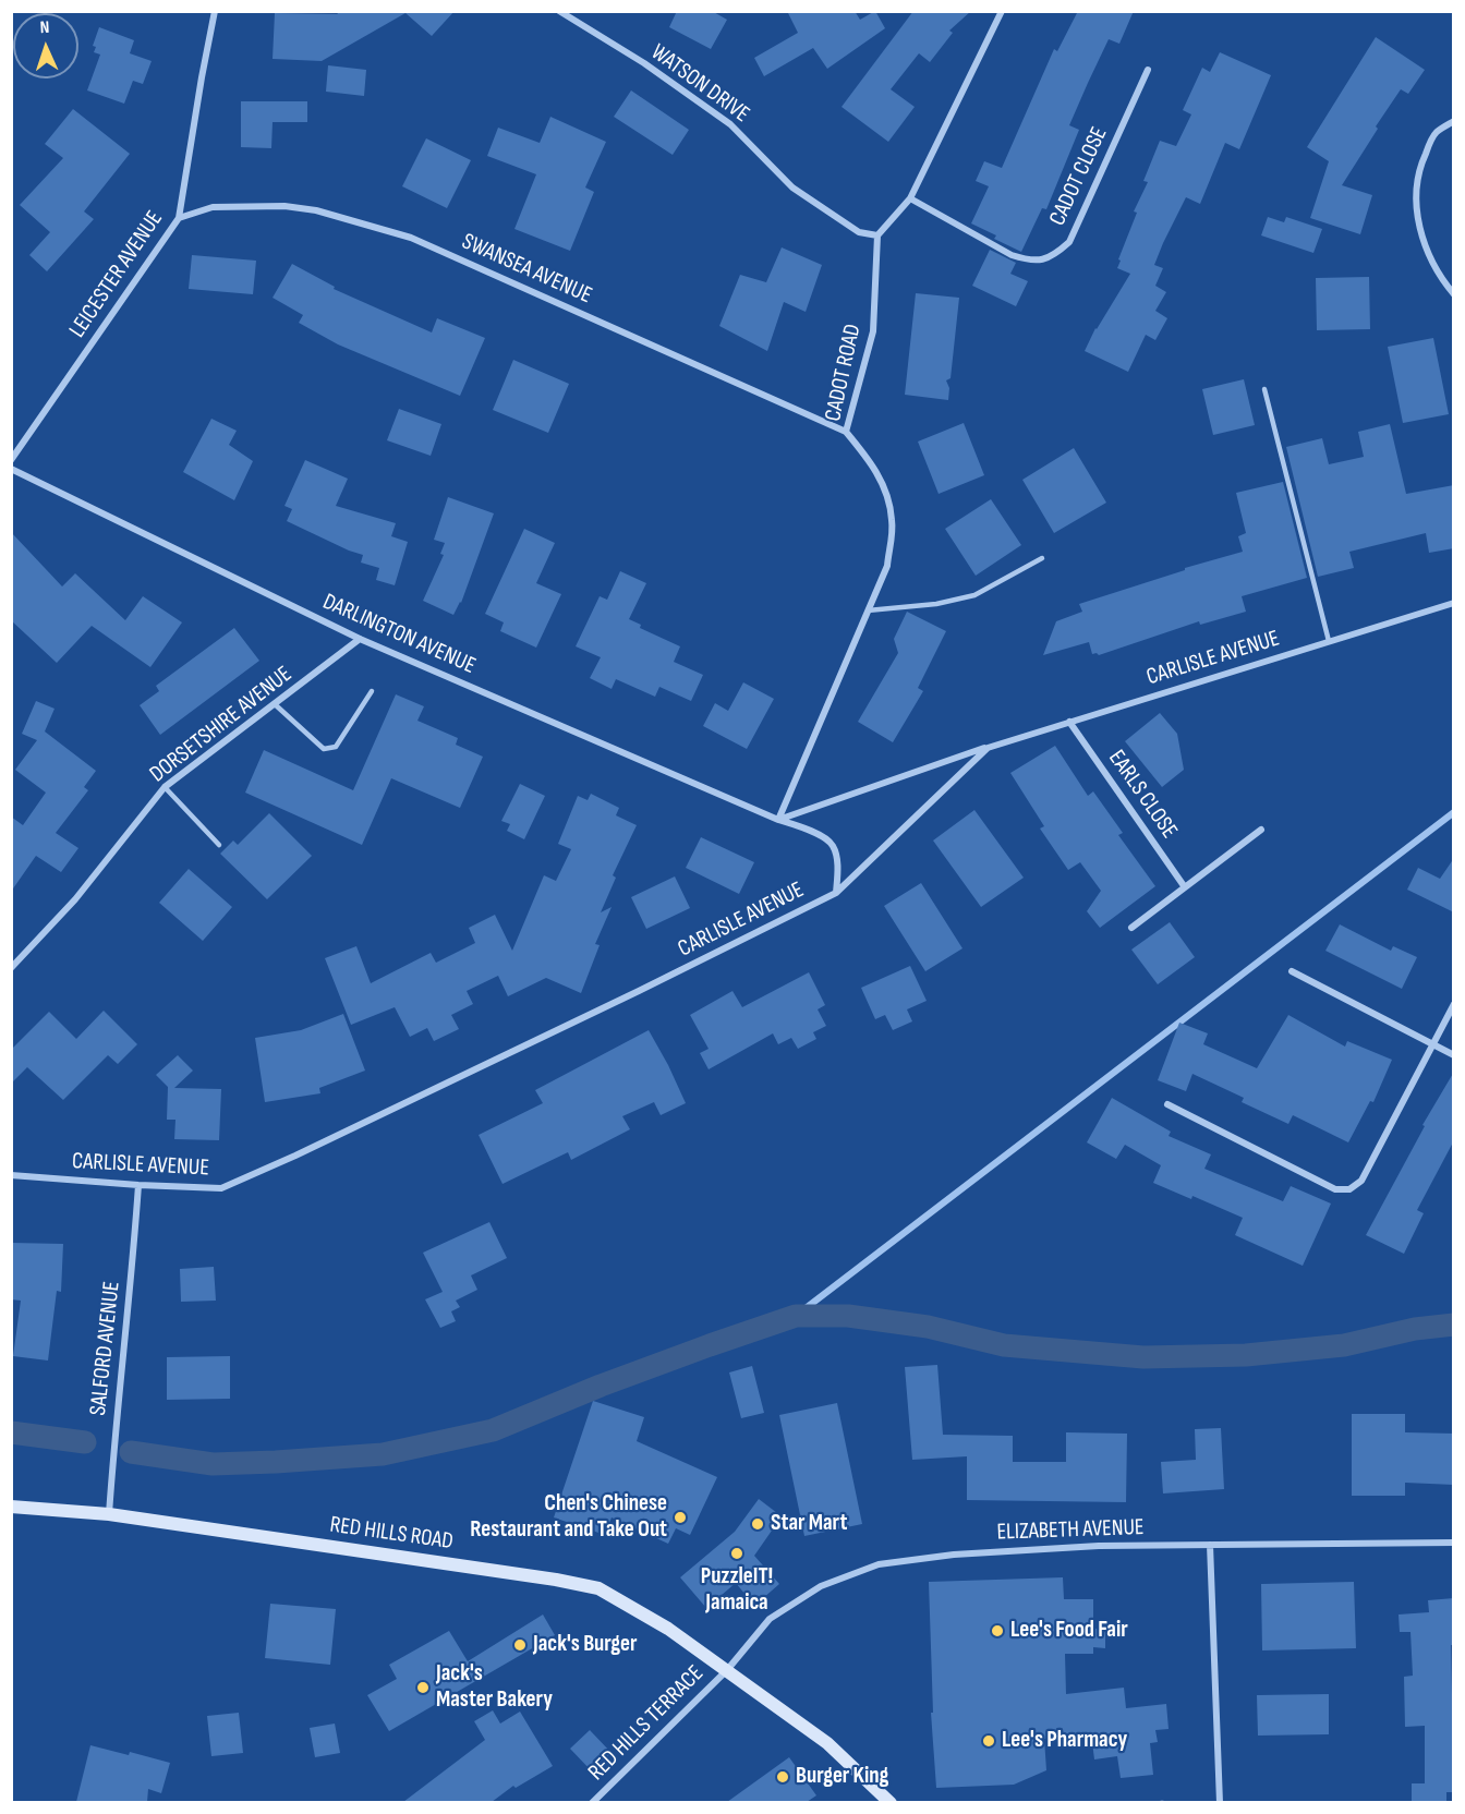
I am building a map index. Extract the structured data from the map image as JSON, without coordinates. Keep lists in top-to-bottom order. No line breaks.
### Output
{"streets":{"main road":["RED HILLS ROAD"],"street":["WATSON DRIVE","CADOT CLOSE","SWANSEA AVENUE","LEICESTER AVENUE","CADOT ROAD","DARLINGTON AVENUE","CARLISLE AVENUE","DORSETSHIRE AVENUE","EARLS CLOSE","SALFORD AVENUE","ELIZABETH AVENUE","RED HILLS TERRACE"]},"crossings":[["WATSON DRIVE","CADOT ROAD"],["SWANSEA AVENUE","LEICESTER AVENUE"],["SWANSEA AVENUE","CADOT ROAD"],["CADOT ROAD","DARLINGTON AVENUE"],["DARLINGTON AVENUE","CARLISLE AVENUE"],["DARLINGTON AVENUE","DORSETSHIRE AVENUE"],["CARLISLE AVENUE","EARLS CLOSE"],["CARLISLE AVENUE","SALFORD AVENUE"],["SALFORD AVENUE","RED HILLS ROAD"],["ELIZABETH AVENUE","RED HILLS ROAD"],["ELIZABETH AVENUE","RED HILLS TERRACE"],["RED HILLS ROAD","RED HILLS TERRACE"]],"places":["Chen's Chinese Restaurant and Take Out","Star Mart","PuzzleIT! Jamaica","Lee's Food Fair","Jack's Burger","Jack's Master Bakery","Lee's Pharmacy","Burger King"],"north":"top"}
